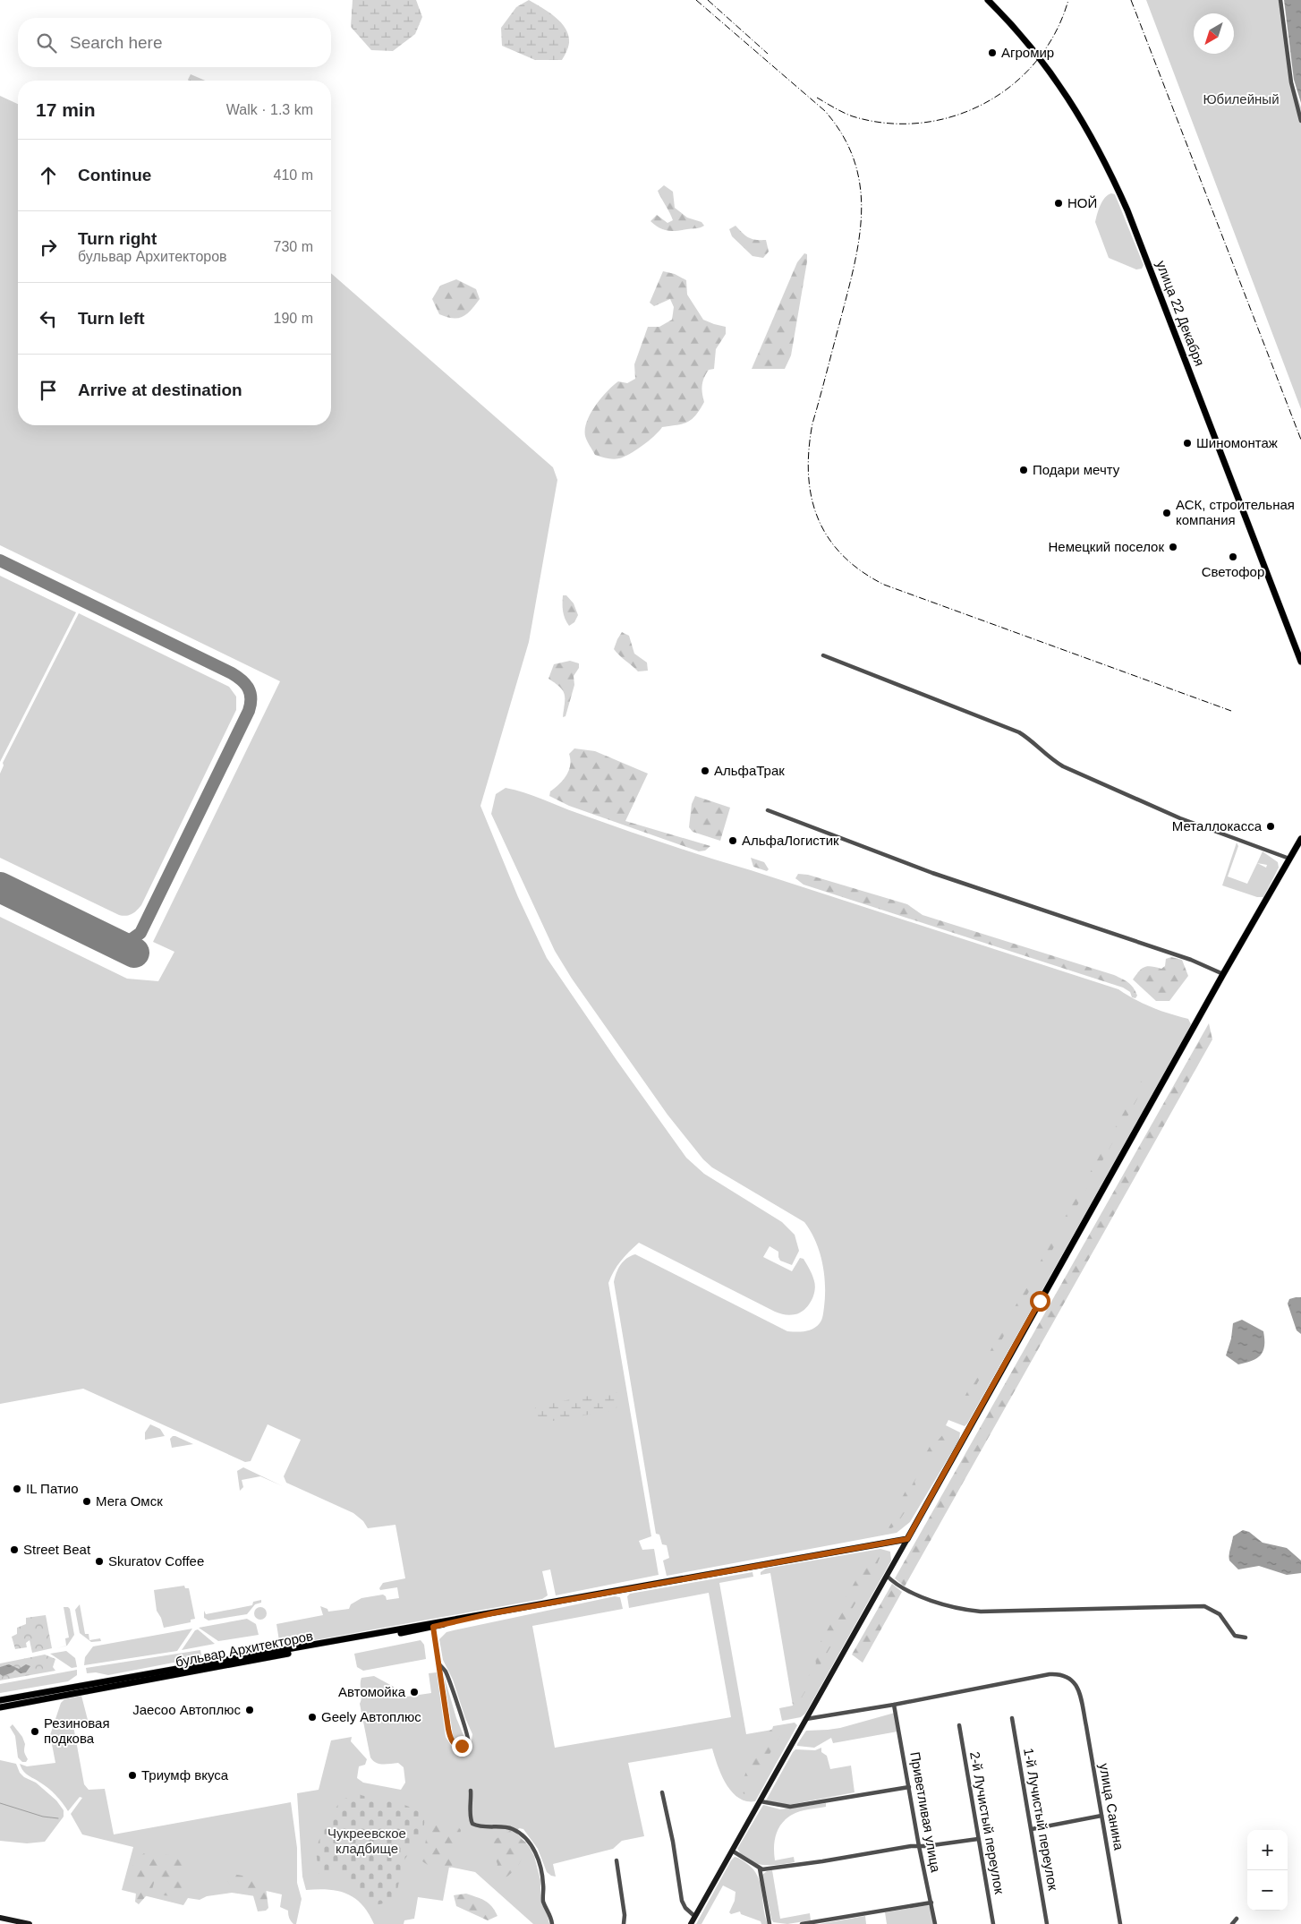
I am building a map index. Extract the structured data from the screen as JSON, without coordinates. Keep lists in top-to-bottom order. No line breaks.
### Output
{"streets":{"main road":["улица 22 Декабря","бульвар Архитекторов"],"street":["улица Санина","Приветливая улица","1-й Лучистый переулок","2-й Лучистый переулок"]},"crossings":[["улица Санина","Приветливая улица"]],"parks":["Юбилейный","Чукреевское кладбище"],"places":["Агромир","НОЙ","Шиномонтаж","Подари мечту","АСК, строительная компания","Немецкий поселок","Светофор","АльфаТрак","Металлокасса","АльфаЛогистик","IL Патио","Мега Омск","Street Beat","Skuratov Coffee","Автомойка","Jaecoo Автоплюс","Geely Автоплюс","Резиновая подкова","Триумф вкуса"],"north":"bottom left","page":{"search":"Search here","heading":["17 min","Walk · 1.3 km"],"list":[["Continue","410 m"],["Turn right","бульвар Архитекторов","730 m"],["Turn left","190 m"],"Arrive at destination"],"map_buttons":["+","−"]}}
